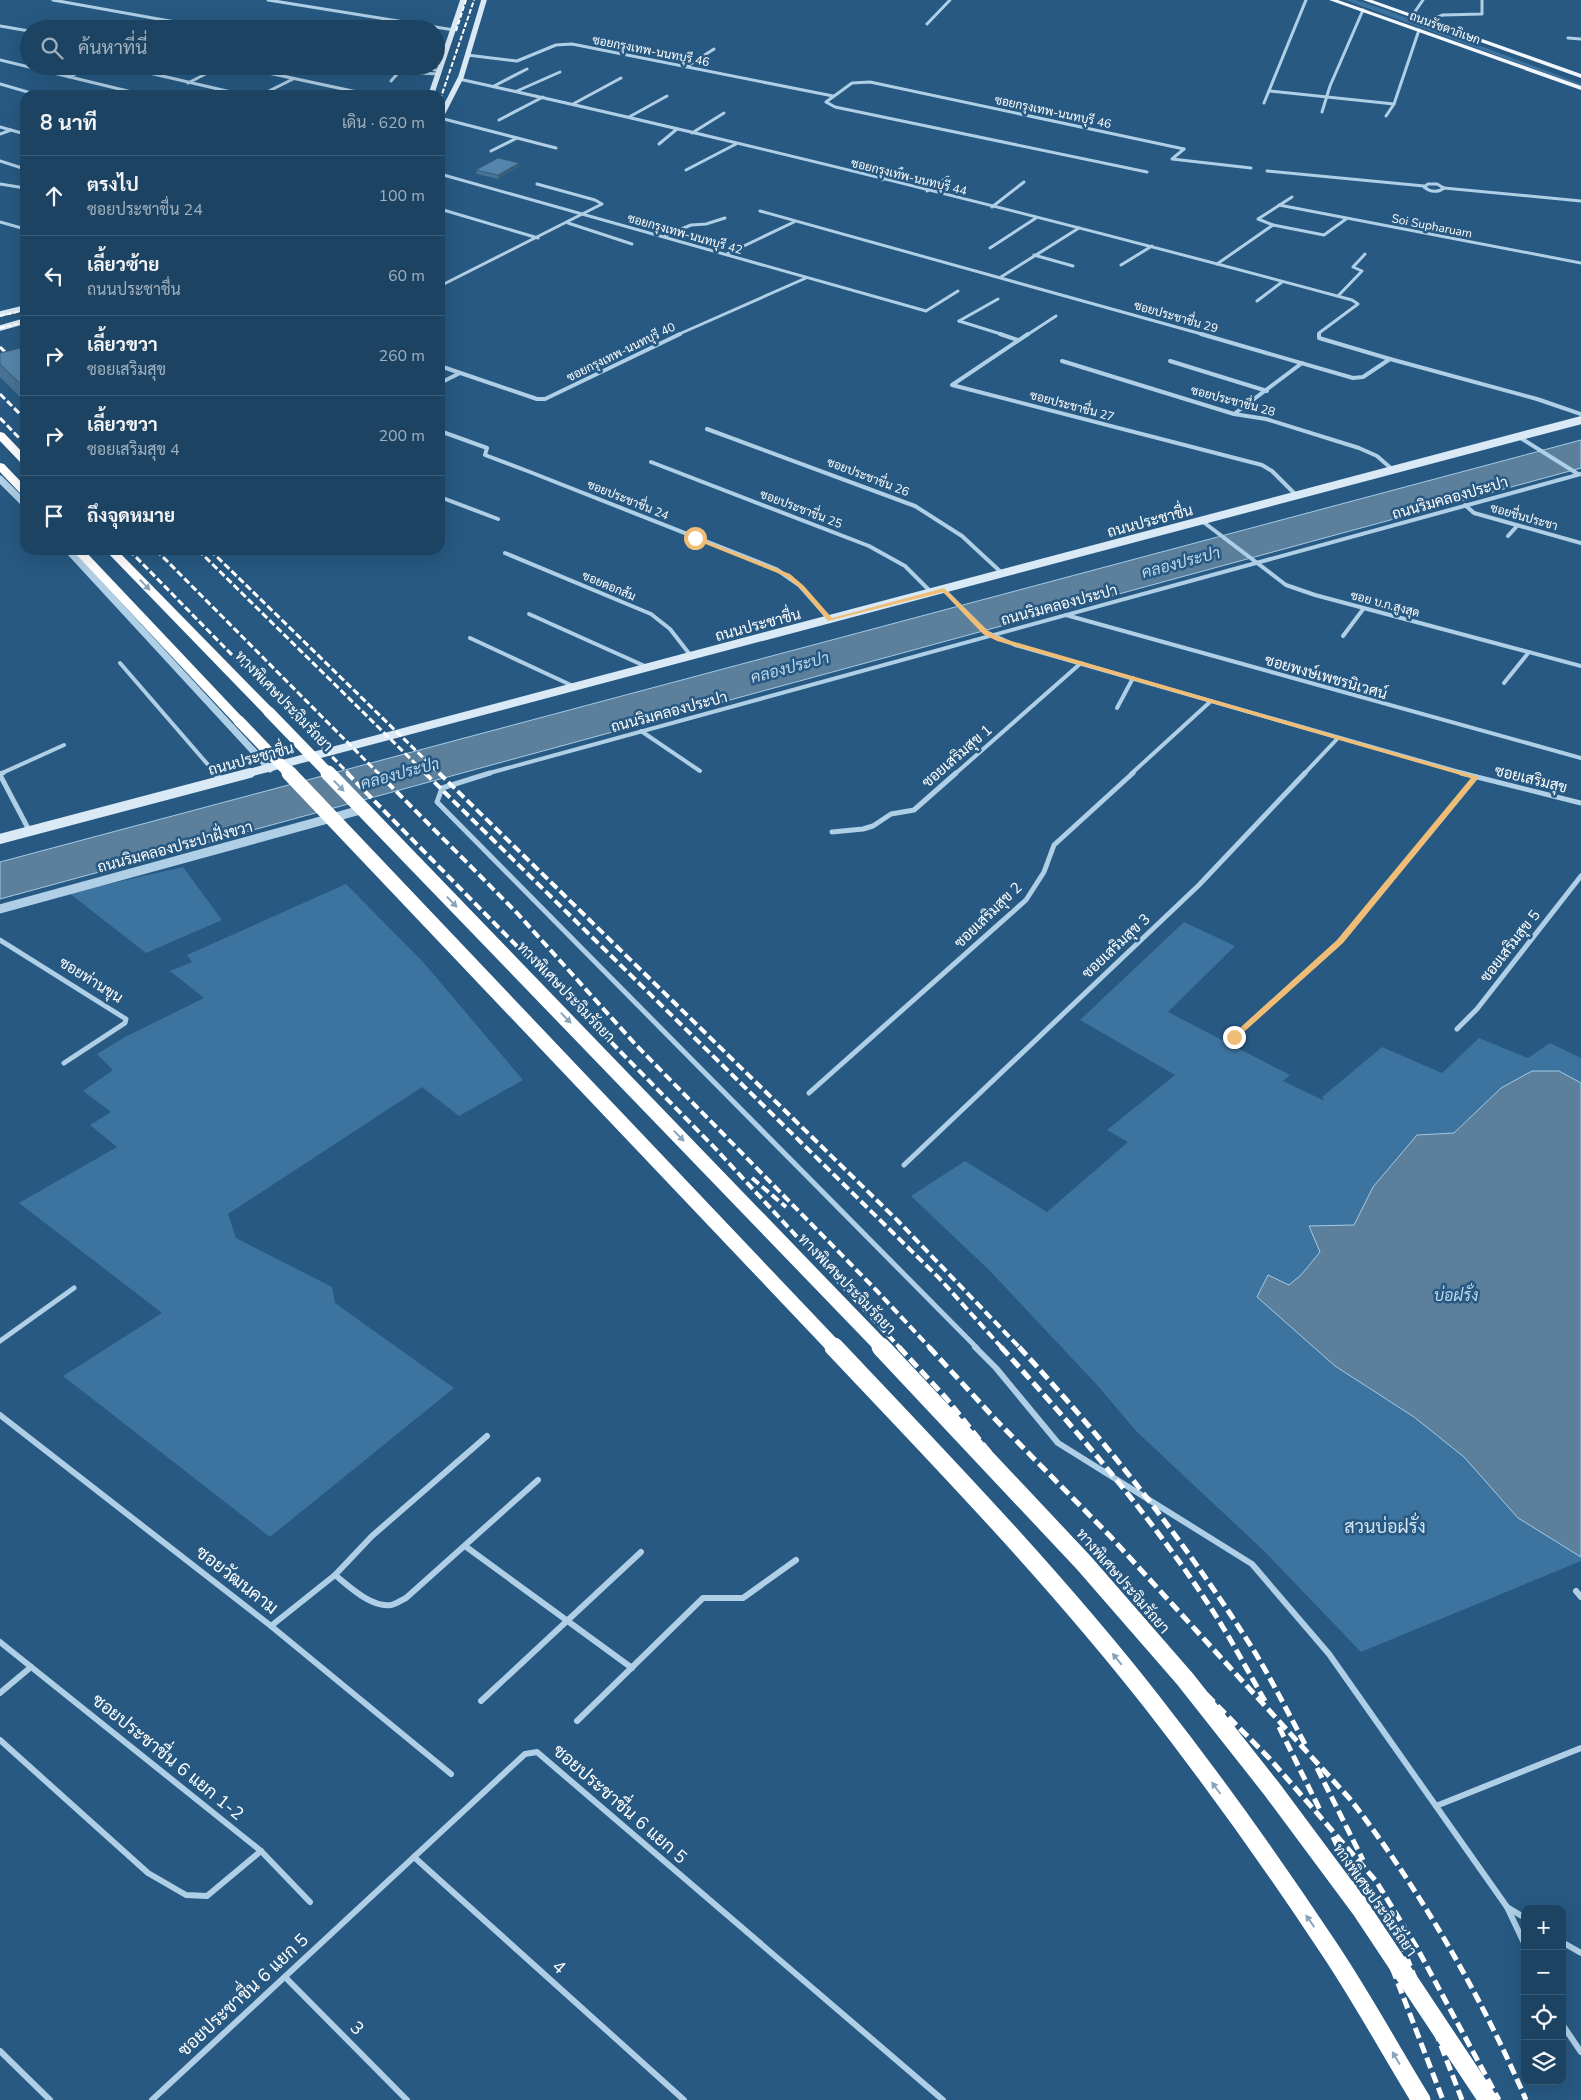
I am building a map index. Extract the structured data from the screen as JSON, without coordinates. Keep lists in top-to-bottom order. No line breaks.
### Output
{"streets":{"highway":["ทางพิเศษประจิมรัถยา"],"main road":["ถนนรัชดาภิเษก","ถนนประชาชื่น"],"street":["ซอยกรุงเทพ-นนทบุรี 46","ซอยกรุงเทพ-นนทบุรี 44","Soi Supharuam","ซอยกรุงเทพ-นนทบุรี 42","ซอยประชาชื่น 29","ซอยกรุงเทพ-นนทบุรี 40","ซอยประชาชื่น 28","ซอยประชาชื่น 27","ซอยประชาชื่น 26","ถนนริมคลองประปา","ซอยประชาชื่น 24","ซอยประชาชื่น 25","ซอยชื่นประชา","ซอยดอกส้ม","ซอย บ.ก.สูงสุด","ซอยพงษ์เพชรนิเวศน์","ซอยเสริมสุข 1","ซอยเสริมสุข","ถนนริมคลองประปาฝั่งขวา","ซอยเสริมสุข 2","ซอยเสริมสุข 3","ซอยเสริมสุข 5","ซอยท่านขุน","ซอยวัฒนคาม","ซอยประชาชื่น 6 แยก 1-2","ซอยประชาชื่น 6 แยก 5","4","3"]},"crossings":[["ซอยกรุงเทพ-นนทบุรี 44","ซอยประชาชื่น 29"],["ซอยกรุงเทพ-นนทบุรี 42","ซอยกรุงเทพ-นนทบุรี 40"],["ซอยประชาชื่น 28","ถนนประชาชื่น"],["ซอยประชาชื่น 27","ถนนประชาชื่น"],["ซอยประชาชื่น 26","ถนนประชาชื่น"],["ถนนริมคลองประปา","ซอยชื่นประชา"],["ถนนริมคลองประปา","ซอย บ.ก.สูงสุด"],["ถนนริมคลองประปา","ซอยพงษ์เพชรนิเวศน์"],["ถนนริมคลองประปา","ซอยเสริมสุข"],["ซอยประชาชื่น 24","ถนนประชาชื่น"],["ซอยประชาชื่น 25","ถนนประชาชื่น"],["ถนนประชาชื่น","ซอยดอกส้ม"],["ถนนประชาชื่น","ซอย บ.ก.สูงสุด"],["ถนนประชาชื่น","ซอยเสริมสุข"],["ซอยเสริมสุข 1","ซอยเสริมสุข"],["ซอยเสริมสุข","ซอยเสริมสุข 2"],["ซอยเสริมสุข","ซอยเสริมสุข 3"],["ซอยประชาชื่น 6 แยก 5","4"],["ซอยประชาชื่น 6 แยก 5","3"]],"water":["คลองประปา","บ่อฝรั่ง"],"parks":["สวนบ่อฝรั่ง"],"page":{"search":"ค้นหาที่นี่","heading":["8 นาที","เดิน · 620 m"],"list":[["ตรงไป","ซอยประชาชื่น 24","100 m"],["เลี้ยวซ้าย","ถนนประชาชื่น","60 m"],["เลี้ยวขวา","ซอยเสริมสุข","260 m"],["เลี้ยวขวา","ซอยเสริมสุข 4","200 m"],"ถึงจุดหมาย"],"map_buttons":["+","−"]}}
